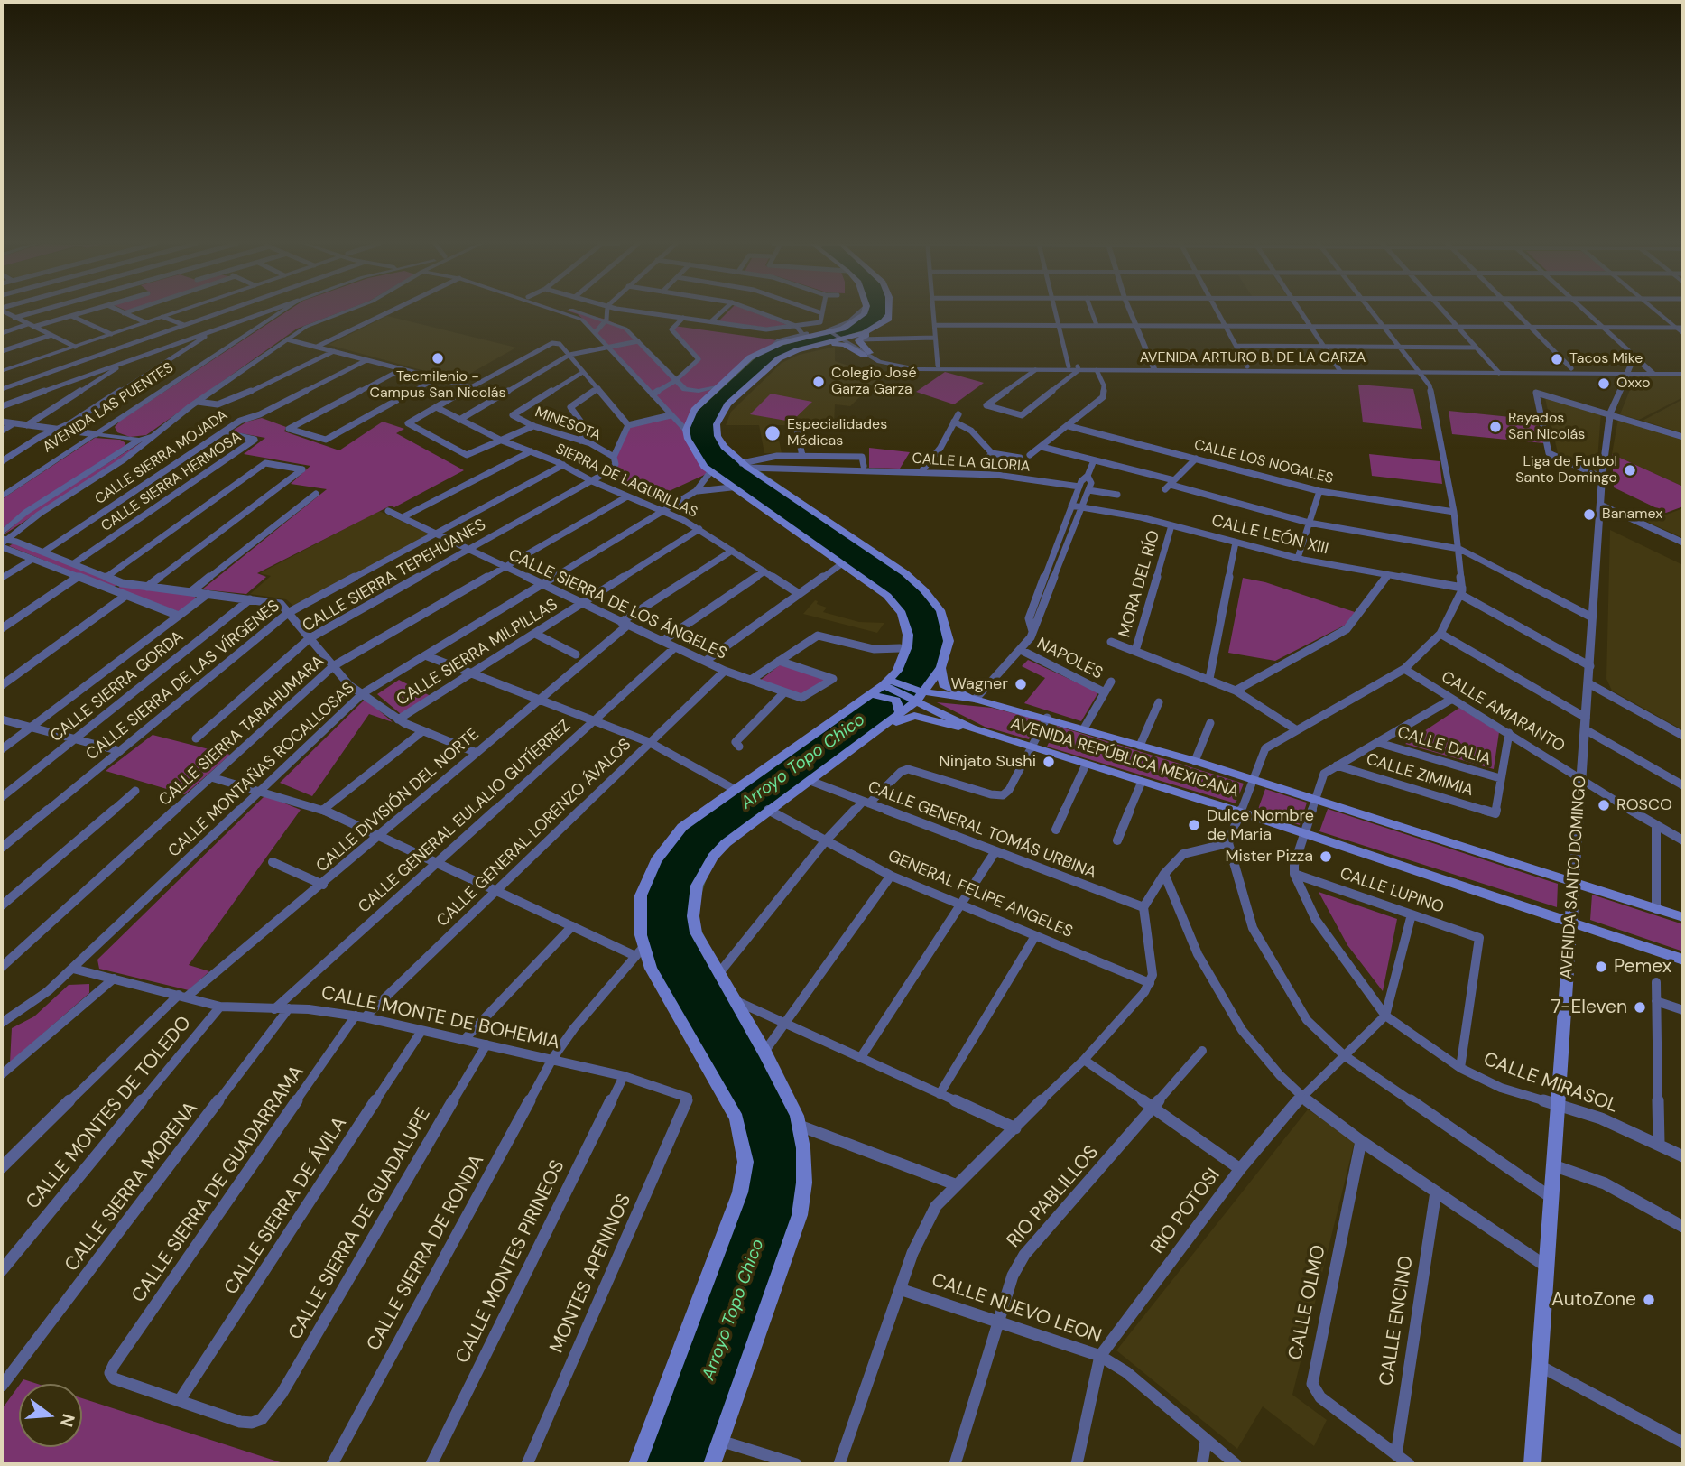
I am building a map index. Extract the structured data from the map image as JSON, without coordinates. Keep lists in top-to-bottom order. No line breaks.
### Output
{"streets":{"main road":["AVENIDA REPÚBLICA MEXICANA","AVENIDA SANTO DOMINGO"],"street":["AVENIDA ARTURO B. DE LA GARZA","AVENIDA LAS PUENTES","MINESOTA","CALLE SIERRA MOJADA","CALLE LOS NOGALES","CALLE LA GLORIA","SIERRA DE LAGURILLAS","CALLE SIERRA HERMOSA","CALLE LEÓN XIII","CALLE SIERRA TEPEHUANES","MORA DEL RÍO","CALLE SIERRA DE LOS ÁNGELES","CALLE SIERRA MILPILLAS","NAPOLES","CALLE SIERRA DE LAS VÍRGENES","CALLE SIERRA GORDA","CALLE AMARANTO","CALLE SIERRA TARAHUMARA","CALLE DALIA","CALLE MONTAÑAS ROCALLOSAS","CALLE ZIMIMIA","CALLE DIVISIÓN DEL NORTE","CALLE GENERAL EULALIO GUTÍERREZ","CALLE GENERAL TOMÁS URBINA","CALLE GENERAL LORENZO ÁVALOS","CALLE LUPINO","GENERAL FELIPE ANGELES","CALLE MONTE DE BOHEMIA","CALLE MIRASOL","CALLE MONTES DE TOLEDO","CALLE SIERRA DE GUADARRAMA","CALLE SIERRA MORENA","RIO PABLILLOS","CALLE SIERRA DE ÁVILA","RIO POTOSI","CALLE SIERRA DE GUADALUPE","CALLE SIERRA DE RONDA","CALLE MONTES PIRINEOS","MONTES APENINOS","CALLE OLMO","CALLE NUEVO LEON","CALLE ENCINO"]},"crossings":[["AVENIDA ARTURO B. DE LA GARZA","AVENIDA SANTO DOMINGO"],["MINESOTA","CALLE SIERRA TEPEHUANES"],["CALLE SIERRA MOJADA","CALLE SIERRA HERMOSA"],["SIERRA DE LAGURILLAS","CALLE SIERRA TEPEHUANES"],["SIERRA DE LAGURILLAS","CALLE SIERRA MILPILLAS"],["SIERRA DE LAGURILLAS","CALLE SIERRA DE LAS VÍRGENES"],["SIERRA DE LAGURILLAS","CALLE SIERRA TARAHUMARA"],["SIERRA DE LAGURILLAS","CALLE MONTAÑAS ROCALLOSAS"],["SIERRA DE LAGURILLAS","CALLE DIVISIÓN DEL NORTE"],["CALLE LEÓN XIII","MORA DEL RÍO"],["CALLE LEÓN XIII","AVENIDA SANTO DOMINGO"],["CALLE SIERRA TEPEHUANES","CALLE SIERRA DE LOS ÁNGELES"],["CALLE SIERRA DE LOS ÁNGELES","CALLE SIERRA MILPILLAS"],["CALLE SIERRA DE LOS ÁNGELES","CALLE SIERRA DE LAS VÍRGENES"],["CALLE SIERRA DE LOS ÁNGELES","CALLE SIERRA TARAHUMARA"],["CALLE SIERRA DE LOS ÁNGELES","CALLE MONTAÑAS ROCALLOSAS"],["CALLE SIERRA DE LOS ÁNGELES","CALLE DIVISIÓN DEL NORTE"],["CALLE SIERRA DE LOS ÁNGELES","CALLE GENERAL EULALIO GUTÍERREZ"],["CALLE SIERRA DE LOS ÁNGELES","CALLE GENERAL LORENZO ÁVALOS"],["CALLE AMARANTO","AVENIDA SANTO DOMINGO"],["CALLE DALIA","CALLE ZIMIMIA"],["AVENIDA REPÚBLICA MEXICANA","AVENIDA SANTO DOMINGO"],["CALLE MONTAÑAS ROCALLOSAS","CALLE MONTE DE BOHEMIA"],["CALLE DIVISIÓN DEL NORTE","CALLE MONTE DE BOHEMIA"],["CALLE GENERAL EULALIO GUTÍERREZ","CALLE MONTE DE BOHEMIA"],["CALLE GENERAL LORENZO ÁVALOS","CALLE MONTE DE BOHEMIA"],["CALLE GENERAL LORENZO ÁVALOS","CALLE SIERRA DE GUADARRAMA"],["AVENIDA SANTO DOMINGO","CALLE MIRASOL"],["CALLE LUPINO","CALLE MIRASOL"],["CALLE MONTE DE BOHEMIA","CALLE MONTES DE TOLEDO"],["CALLE MONTE DE BOHEMIA","CALLE SIERRA DE GUADARRAMA"],["CALLE MONTE DE BOHEMIA","CALLE SIERRA MORENA"],["CALLE MONTE DE BOHEMIA","CALLE SIERRA DE ÁVILA"],["CALLE MONTE DE BOHEMIA","CALLE SIERRA DE GUADALUPE"],["CALLE MONTE DE BOHEMIA","CALLE SIERRA DE RONDA"],["CALLE MONTE DE BOHEMIA","CALLE MONTES PIRINEOS"],["CALLE MONTE DE BOHEMIA","MONTES APENINOS"],["CALLE MIRASOL","RIO POTOSI"],["CALLE SIERRA DE GUADARRAMA","CALLE SIERRA DE ÁVILA"],["CALLE SIERRA DE GUADARRAMA","CALLE SIERRA DE GUADALUPE"],["RIO PABLILLOS","CALLE NUEVO LEON"],["CALLE SIERRA DE ÁVILA","CALLE SIERRA DE GUADALUPE"],["RIO POTOSI","CALLE NUEVO LEON"],["CALLE OLMO","CALLE ENCINO"]],"water":["Arroyo Topo Chico"],"places":["Tecmilenio - Campus San Nicolás","Tacos Mike","Colegio José Garza Garza","Oxxo","Rayados San Nicolás","Especialidades Médicas","Liga de Futbol Santo Domingo","Banamex","Wagner","Ninjato Sushi","ROSCO","Dulce Nombre de Maria","Mister Pizza","Pemex","7-Eleven","AutoZone"],"north":"right"}
